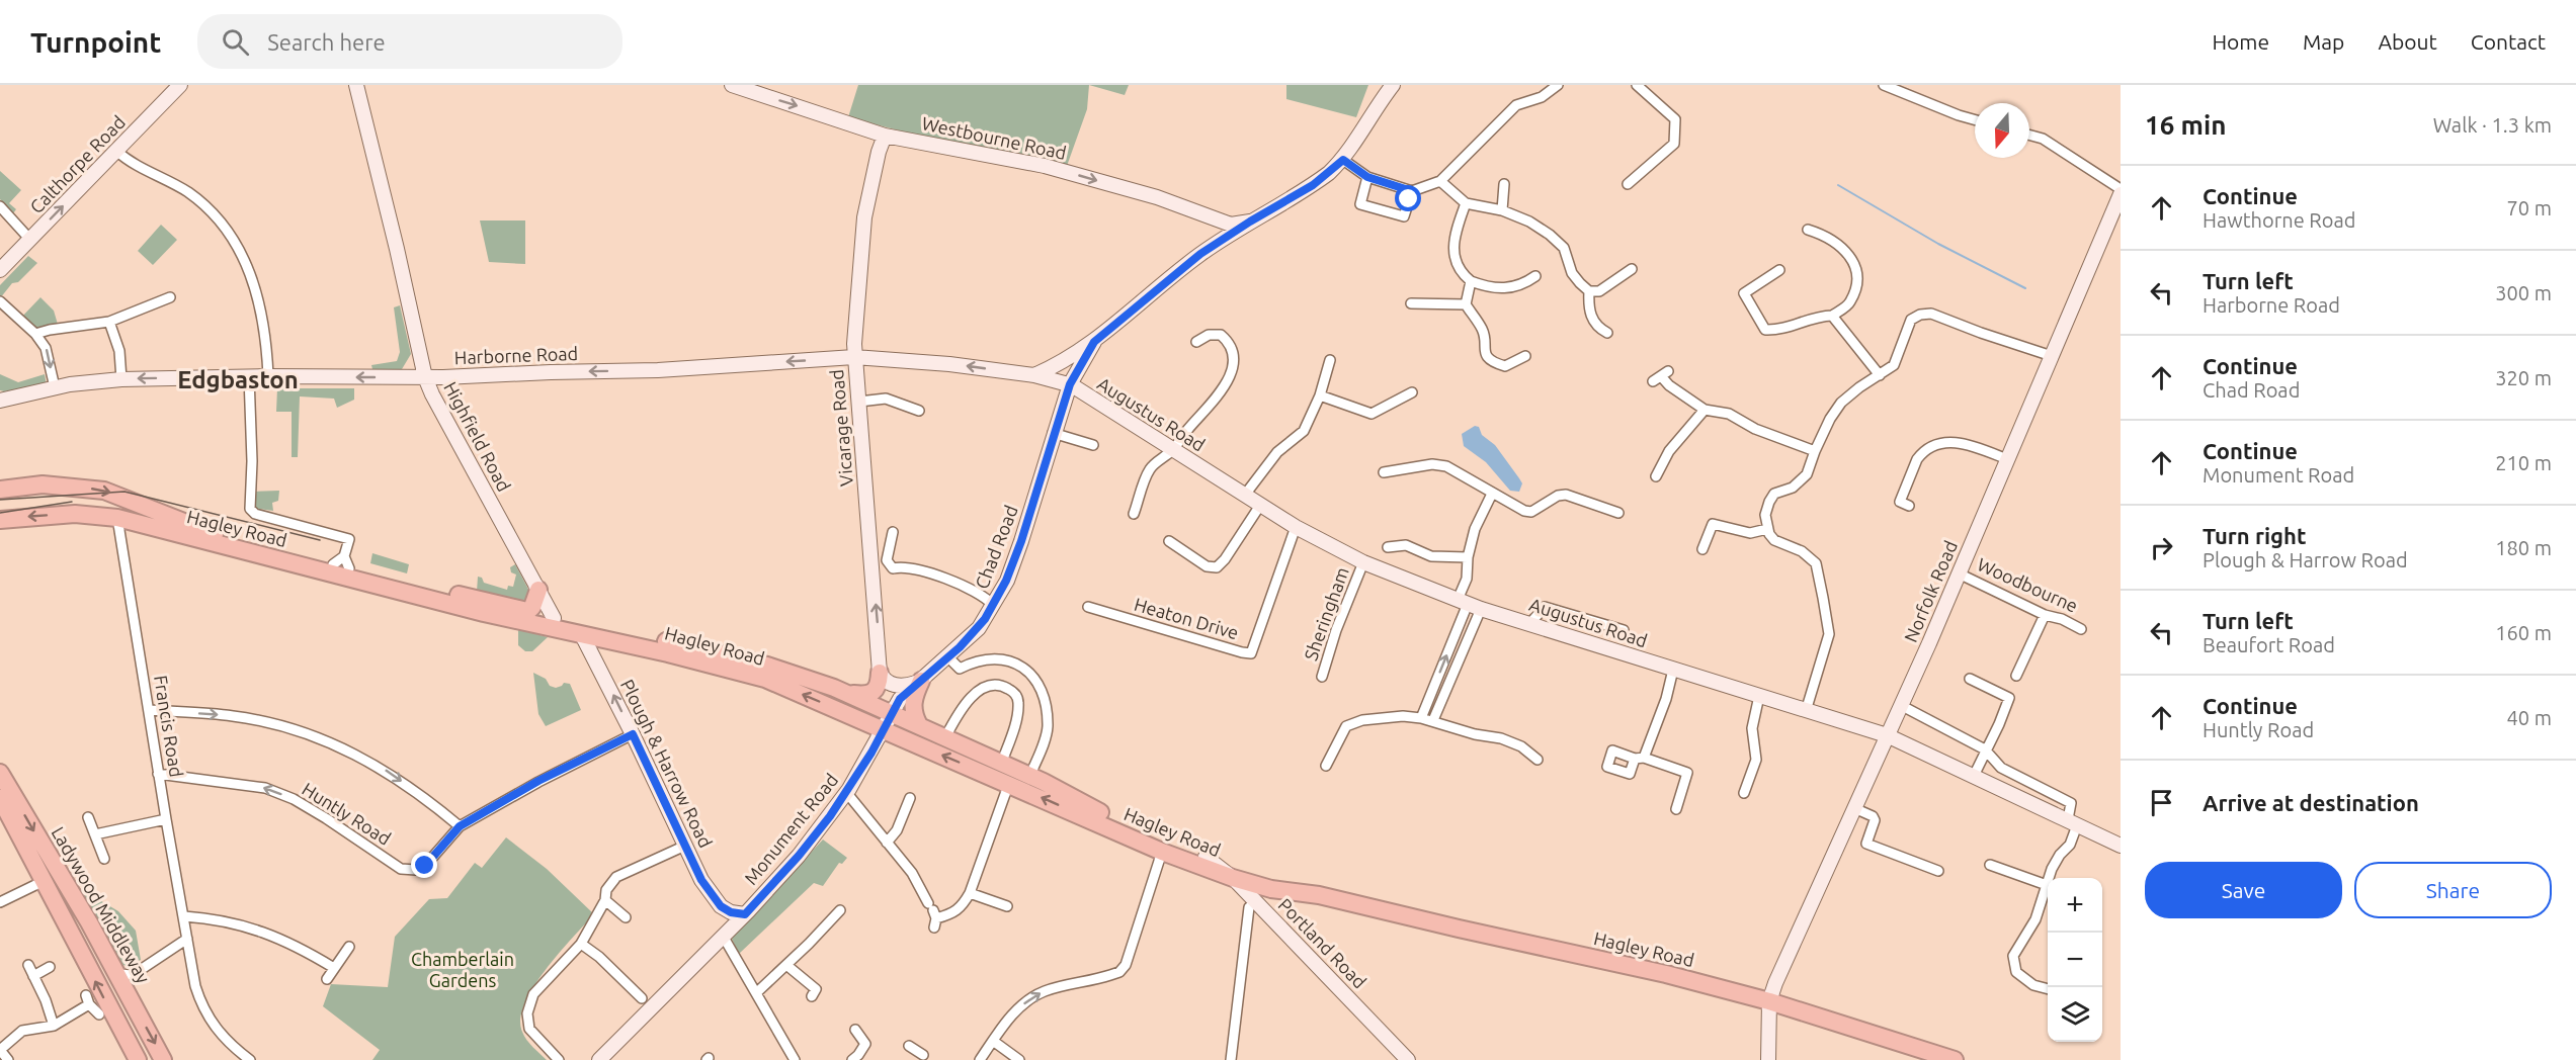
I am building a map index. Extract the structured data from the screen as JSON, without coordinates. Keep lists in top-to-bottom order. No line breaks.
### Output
{"streets":{"highway":["Hagley Road","Ladywood Middleway"],"main road":["Westbourne Road","Calthorpe Road","Harborne Road","Augustus Road","Vicarage Road","Highfield Road","Chad Road","Norfolk Road","Plough & Harrow Road","Monument Road","Portland Road"],"street":["Woodbourne","Sheringham","Heaton Drive","Francis Road","Huntly Road"]},"crossings":[["Westbourne Road","Vicarage Road"],["Harborne Road","Augustus Road"],["Harborne Road","Vicarage Road"],["Harborne Road","Highfield Road"],["Harborne Road","Chad Road"],["Augustus Road","Chad Road"],["Augustus Road","Norfolk Road"],["Augustus Road","Sheringham"],["Augustus Road","Heaton Drive"],["Highfield Road","Hagley Road"],["Hagley Road","Chad Road"],["Hagley Road","Norfolk Road"],["Hagley Road","Francis Road"],["Hagley Road","Plough & Harrow Road"],["Hagley Road","Monument Road"],["Hagley Road","Portland Road"],["Chad Road","Monument Road"],["Woodbourne","Norfolk Road"],["Francis Road","Huntly Road"],["Plough & Harrow Road","Huntly Road"]],"one_way":["Westbourne Road","Calthorpe Road","Harborne Road","Plough & Harrow Road"],"districts":["Edgbaston"],"parks":["Chamberlain Gardens"],"north":"bottom","page":{"header":"Turnpoint","search":"Search here","nav":["Home","Map","About","Contact"],"heading":["16 min","Walk · 1.3 km"],"list":[["Continue","Hawthorne Road","70 m"],["Turn left","Harborne Road","300 m"],["Continue","Chad Road","320 m"],["Continue","Monument Road","210 m"],["Turn right","Plough & Harrow Road","180 m"],["Turn left","Beaufort Road","160 m"],["Continue","Huntly Road","40 m"],"Arrive at destination"],"buttons":["Save","Share"],"map_buttons":["+","−"]}}
